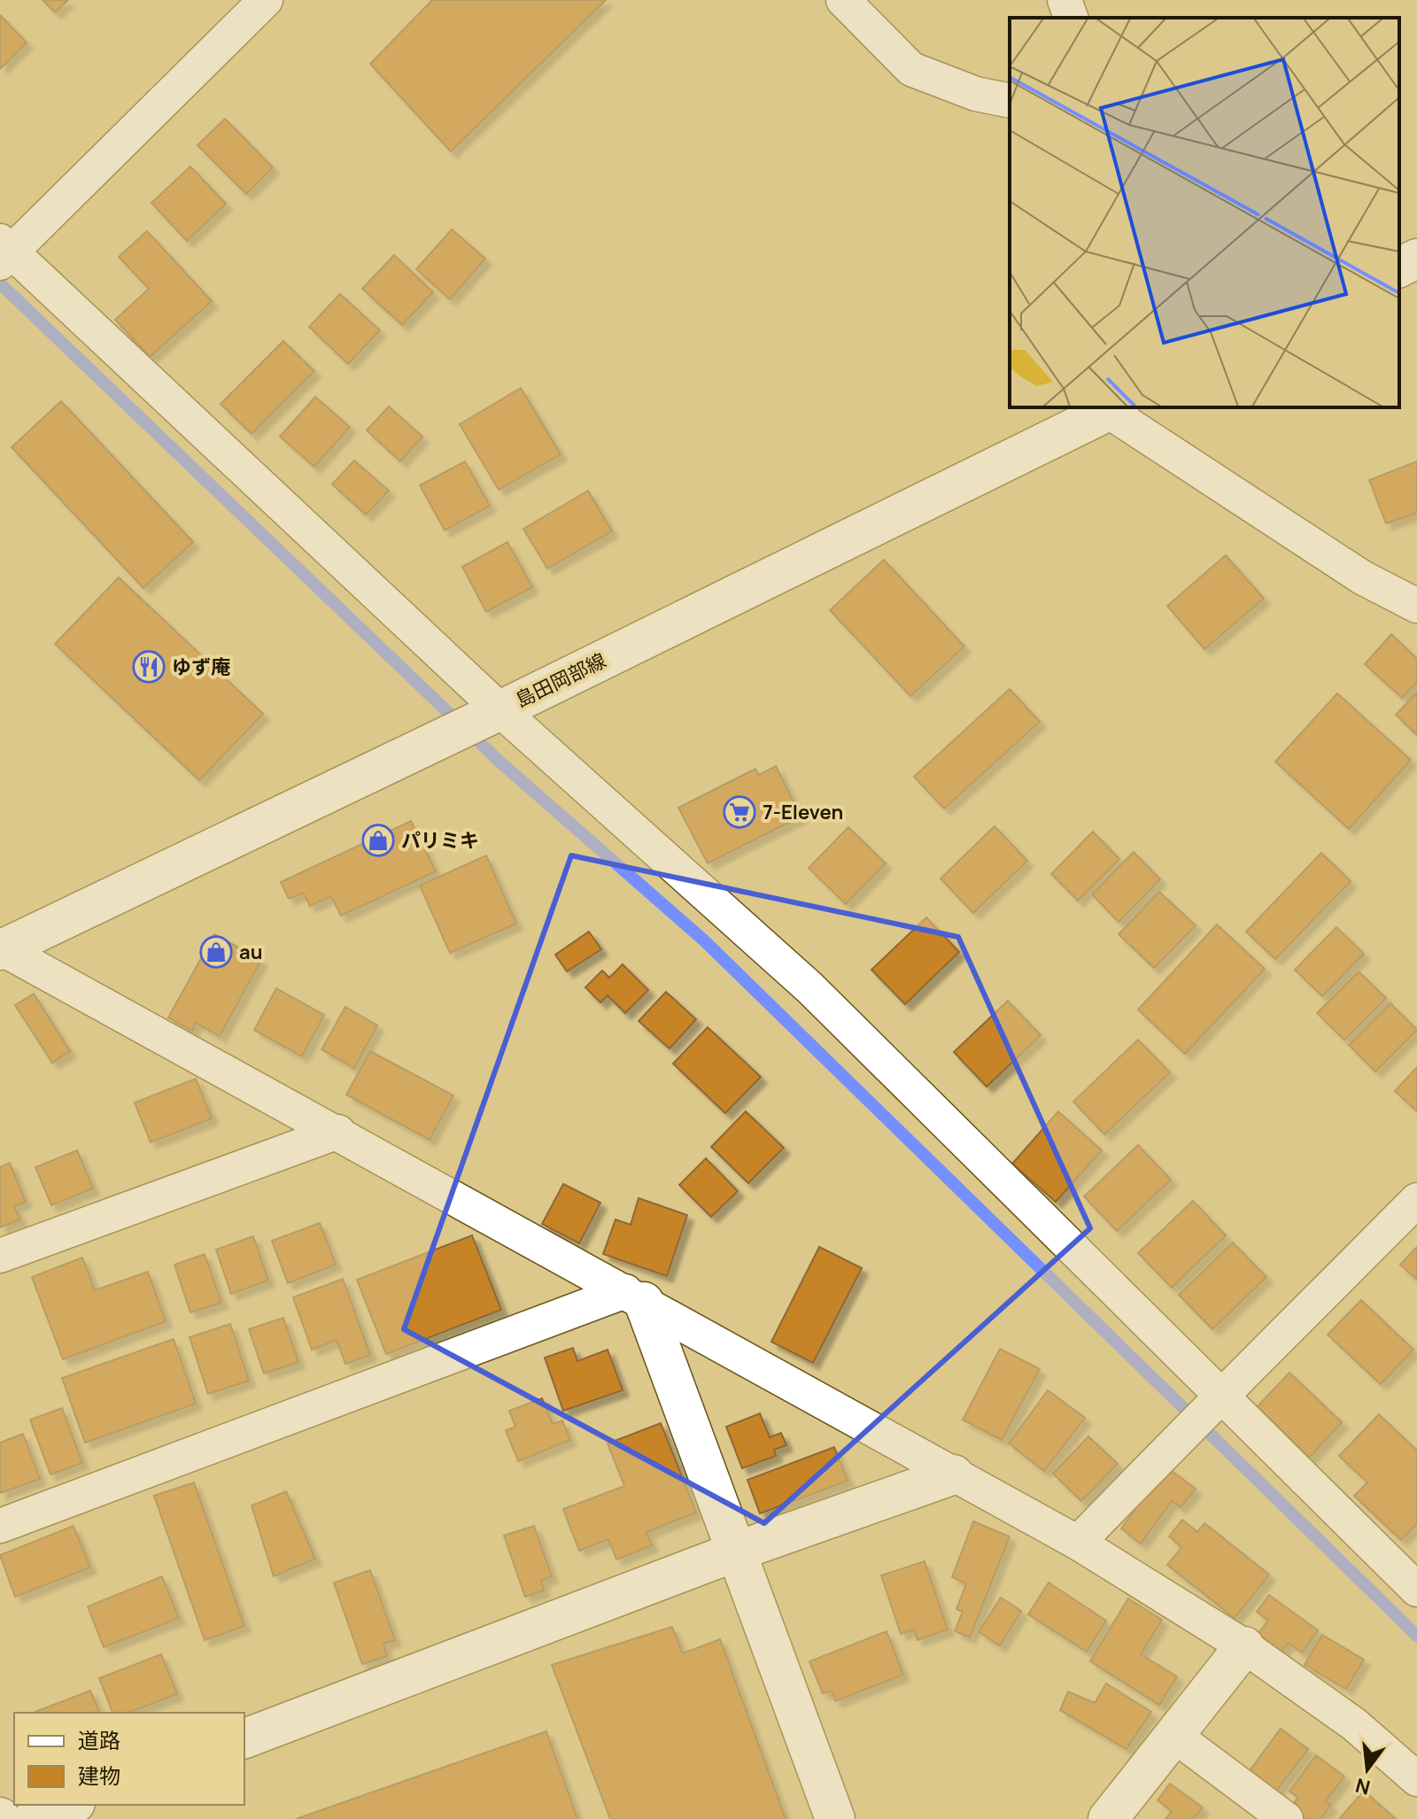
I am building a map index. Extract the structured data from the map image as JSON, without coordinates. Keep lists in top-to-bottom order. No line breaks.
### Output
{"streets":{"street":["島田岡部線"]},"places":{"restaurant":["ゆず庵"],"supermarket":["7-Eleven"],"shop":["パリミキ","au"]},"legend":["道路","建物"],"north":"bottom"}
